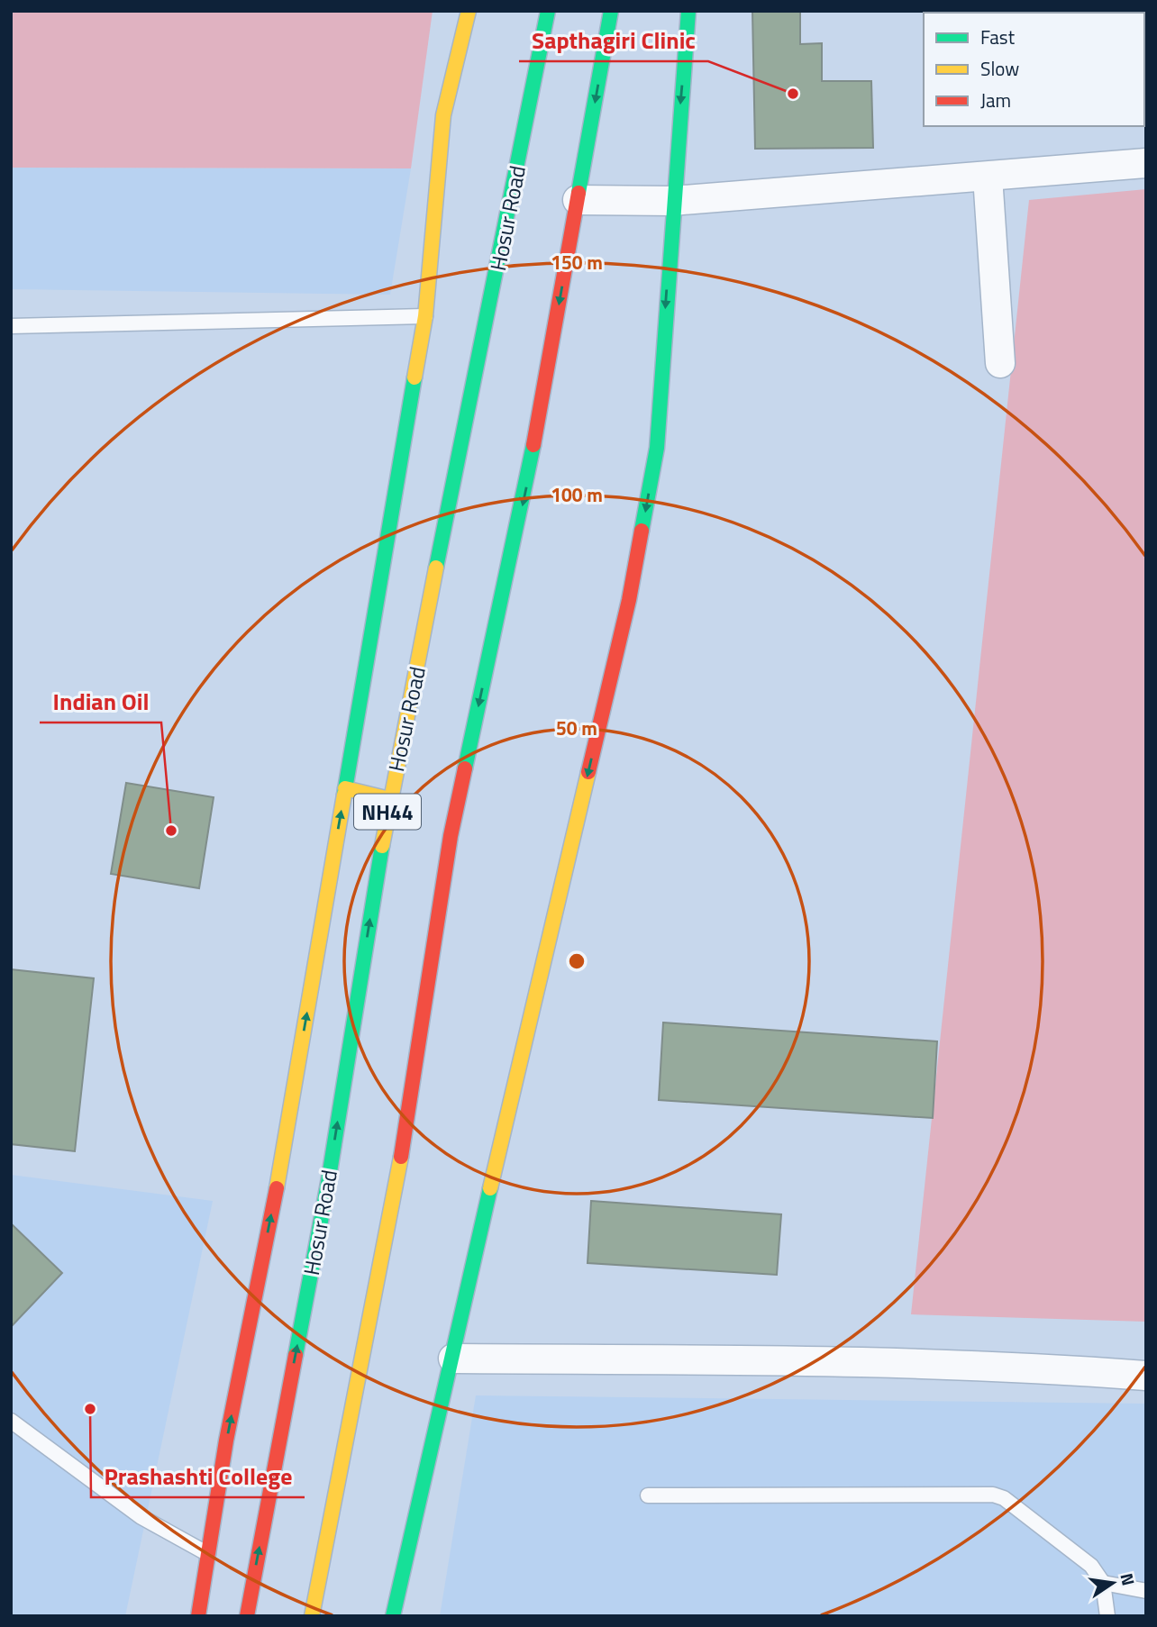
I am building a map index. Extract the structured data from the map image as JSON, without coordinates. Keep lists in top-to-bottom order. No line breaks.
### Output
{"streets":{"main road":["Hosur Road","NH44"]},"places":["Sapthagiri Clinic","Indian Oil","Prashashti College"],"legend":["Fast","Slow","Jam"],"north":"right","rings":["150 m","100 m","50 m"]}
